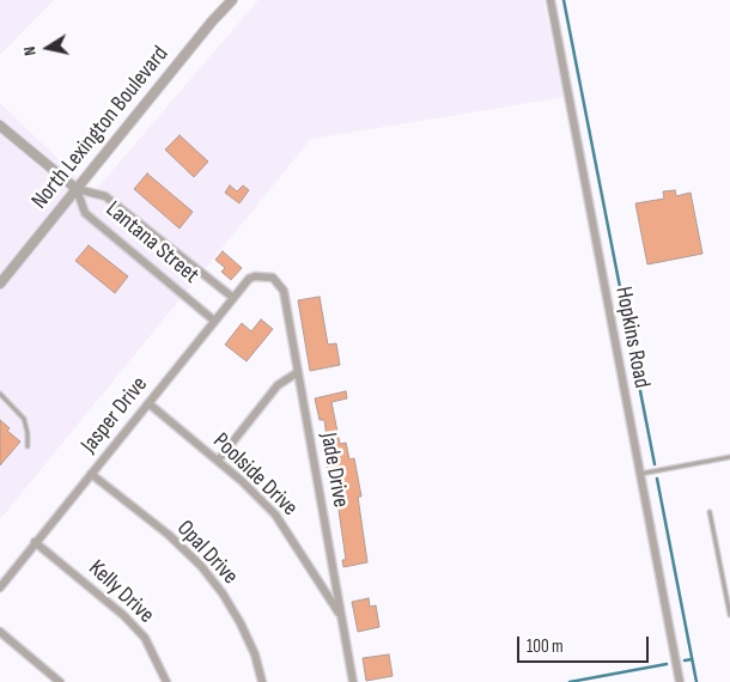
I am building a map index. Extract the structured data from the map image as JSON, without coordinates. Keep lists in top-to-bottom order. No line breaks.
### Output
{"streets":{"street":["North Lexington Boulevard","Lantana Street","Hopkins Road","Jasper Drive","Jade Drive","Poolside Drive","Opal Drive","Kelly Drive"]},"crossings":[["North Lexington Boulevard","Lantana Street"],["Lantana Street","Jasper Drive"],["Jasper Drive","Jade Drive"],["Jasper Drive","Poolside Drive"],["Jasper Drive","Opal Drive"],["Jasper Drive","Kelly Drive"],["Jade Drive","Poolside Drive"]],"scale_bar":"100 m","north":"left"}
